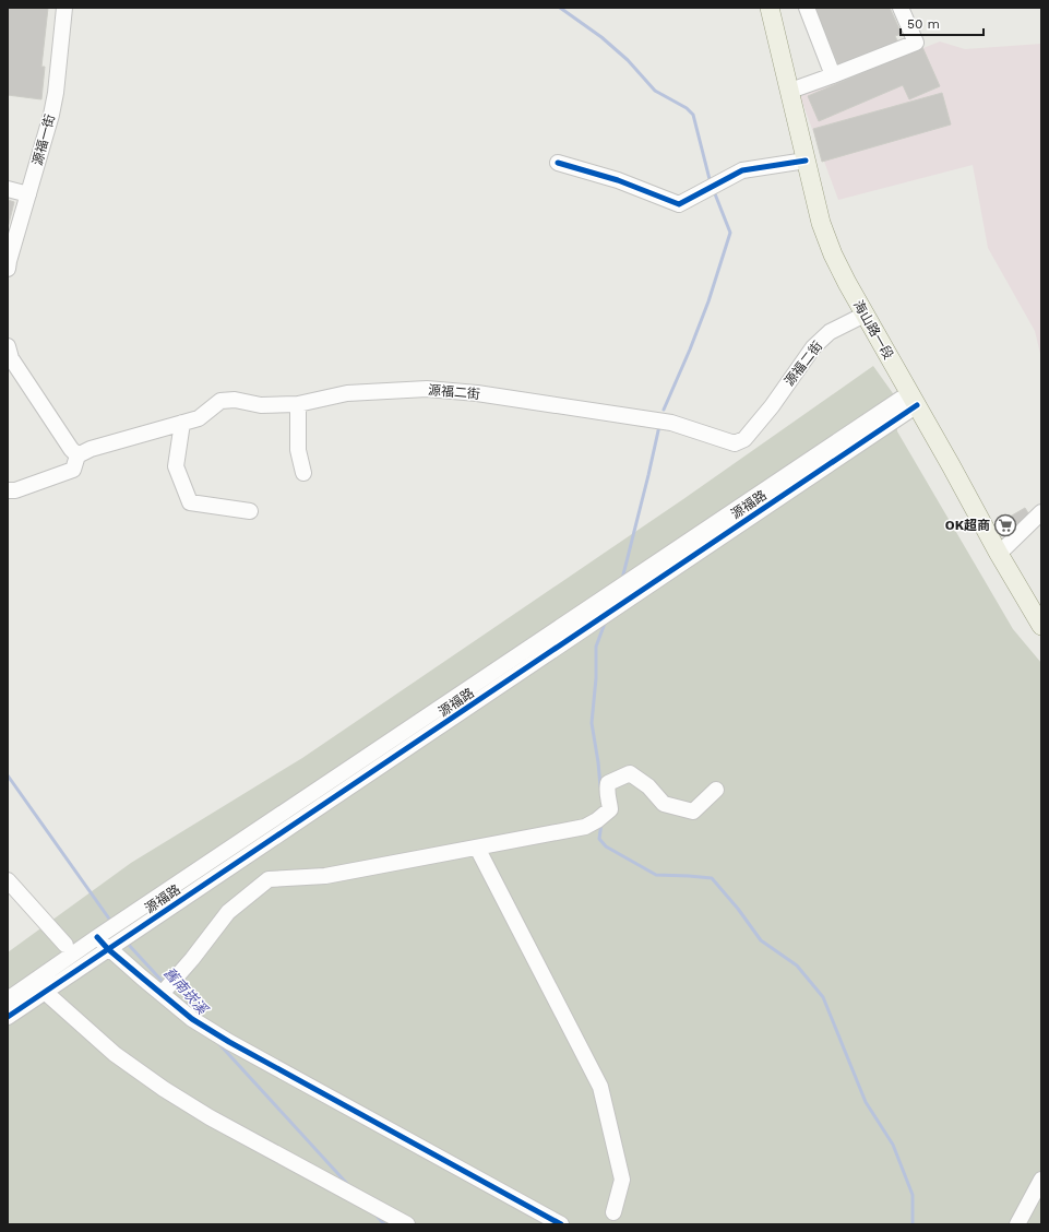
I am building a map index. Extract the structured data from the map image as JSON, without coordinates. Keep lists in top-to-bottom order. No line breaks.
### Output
{"streets":{"main road":["海山路一段"],"street":["源福一街","源福二街","源福路"]},"crossings":[["海山路一段","源福二街"],["海山路一段","源福路"]],"water":["舊南崁溪"],"places":{"supermarket":["OK超商"]},"scale_bar":"50 m"}
